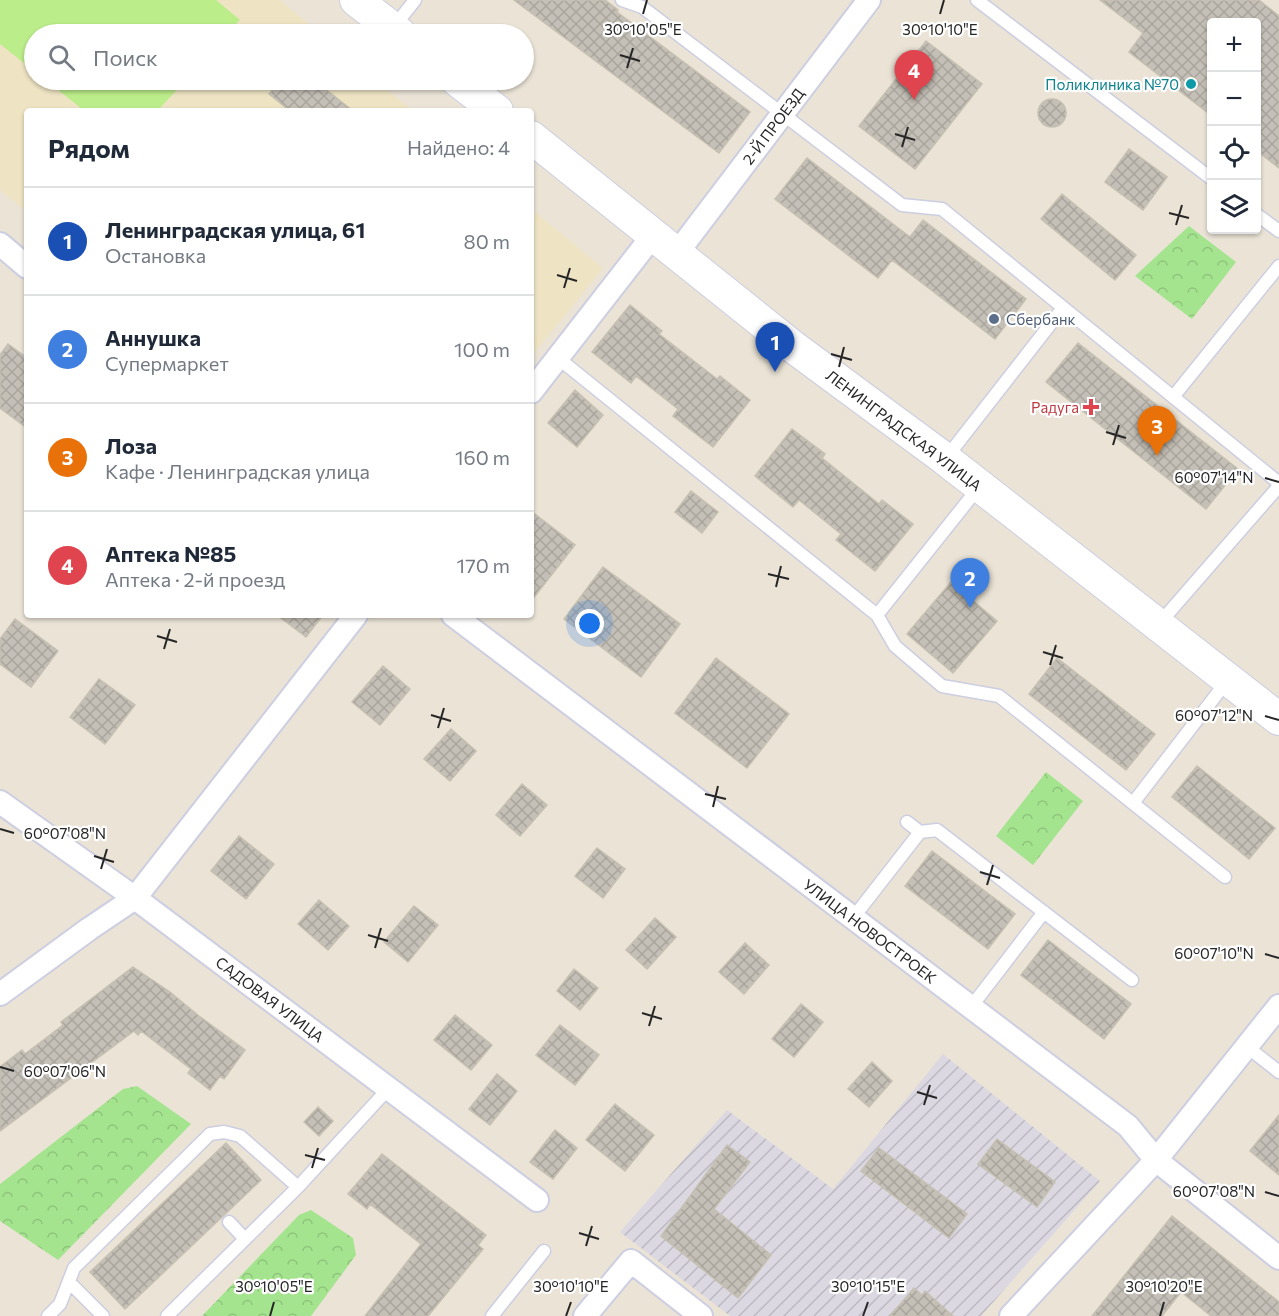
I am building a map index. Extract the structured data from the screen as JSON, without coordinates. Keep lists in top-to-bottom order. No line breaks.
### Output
{"streets":{"main road":["ЛЕНИНГРАДСКАЯ УЛИЦА"],"street":["2-Й ПРОЕЗД","УЛИЦА НОВОСТРОЕК","САДОВАЯ УЛИЦА"]},"crossings":[["2-Й ПРОЕЗД","ЛЕНИНГРАДСКАЯ УЛИЦА"]],"places":{"other":["Поликлиника №70","Сбербанк"],"health":["Радуга"]},"page":{"map_buttons":["+","−"],"search":"Поиск","pins":["4","1","3","2"],"heading":["Рядом","Найдено: 4"],"list":[{"mark":"1","name":"Ленинградская улица, 61","note":"Остановка","value":"80 m"},{"mark":"2","name":"Аннушка","note":"Супермаркет","value":"100 m"},{"mark":"3","name":"Лоза","note":"Кафе · Ленинградская улица","value":"160 m"},{"mark":"4","name":"Аптека №85","note":"Аптека · 2-й проезд","value":"170 m"}]},"coordinates":["30°10'05\"E","30°10'10\"E","60°07'14\"N","60°07'12\"N","60°07'08\"N","60°07'10\"N","60°07'06\"N","30°10'15\"E","30°10'20\"E"]}
